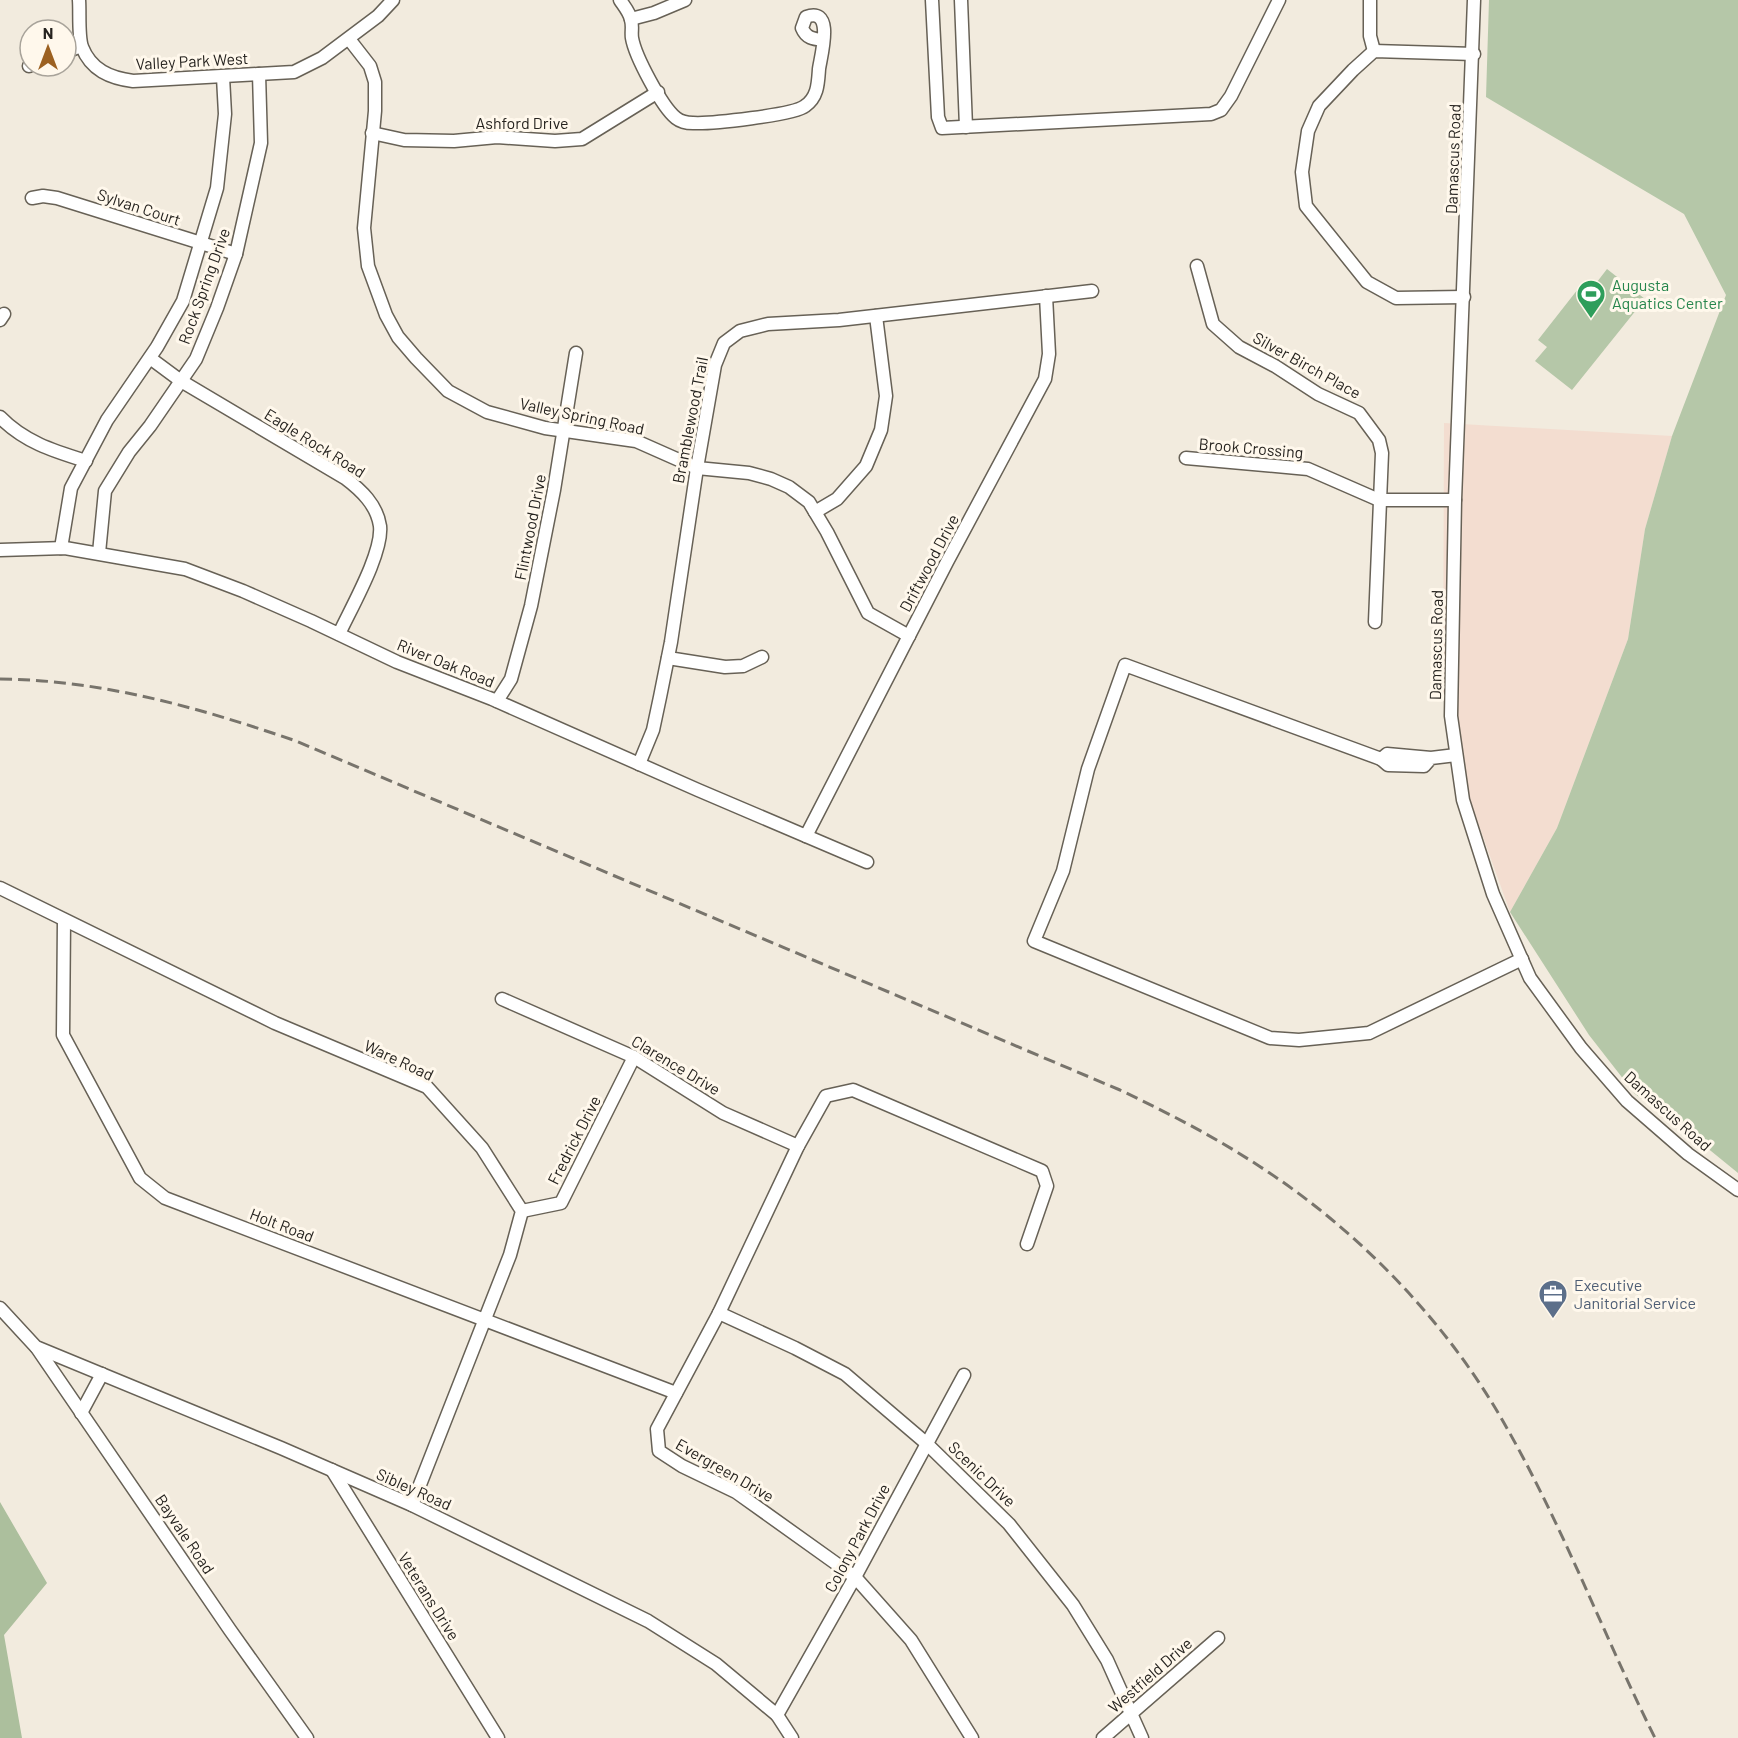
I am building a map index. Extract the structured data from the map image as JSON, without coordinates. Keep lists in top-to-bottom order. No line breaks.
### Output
{"streets":{"street":["Valley Park West","Ashford Drive","Damascus Road","Sylvan Court","Rock Spring Drive","Silver Birch Place","Valley Spring Road","Bramblewood Trail","Eagle Rock Road","Brook Crossing","Flintwood Drive","Driftwood Drive","River Oak Road","Ware Road","Clarence Drive","Fredrick Drive","Holt Road","Evergreen Drive","Scenic Drive","Sibley Road","Bayvale Road","Colony Park Drive","Veterans Drive","Westfield Drive"]},"crossings":[["Valley Park West","Rock Spring Drive"],["Valley Park West","Valley Spring Road"],["Ashford Drive","Valley Spring Road"],["Sylvan Court","Rock Spring Drive"],["Rock Spring Drive","Eagle Rock Road"],["Rock Spring Drive","River Oak Road"],["Silver Birch Place","Brook Crossing"],["Valley Spring Road","Bramblewood Trail"],["Valley Spring Road","Flintwood Drive"],["Valley Spring Road","Driftwood Drive"],["Bramblewood Trail","Driftwood Drive"],["Bramblewood Trail","River Oak Road"],["Eagle Rock Road","River Oak Road"],["Flintwood Drive","River Oak Road"],["Driftwood Drive","River Oak Road"],["Ware Road","Fredrick Drive"],["Ware Road","Holt Road"],["Clarence Drive","Fredrick Drive"],["Clarence Drive","Evergreen Drive"],["Holt Road","Evergreen Drive"],["Evergreen Drive","Scenic Drive"],["Evergreen Drive","Colony Park Drive"],["Scenic Drive","Colony Park Drive"],["Scenic Drive","Westfield Drive"],["Sibley Road","Bayvale Road"],["Sibley Road","Colony Park Drive"],["Sibley Road","Veterans Drive"]],"places":{"sports":["Augusta Aquatics Center"],"office":["Executive Janitorial Service"]},"north":"top"}
